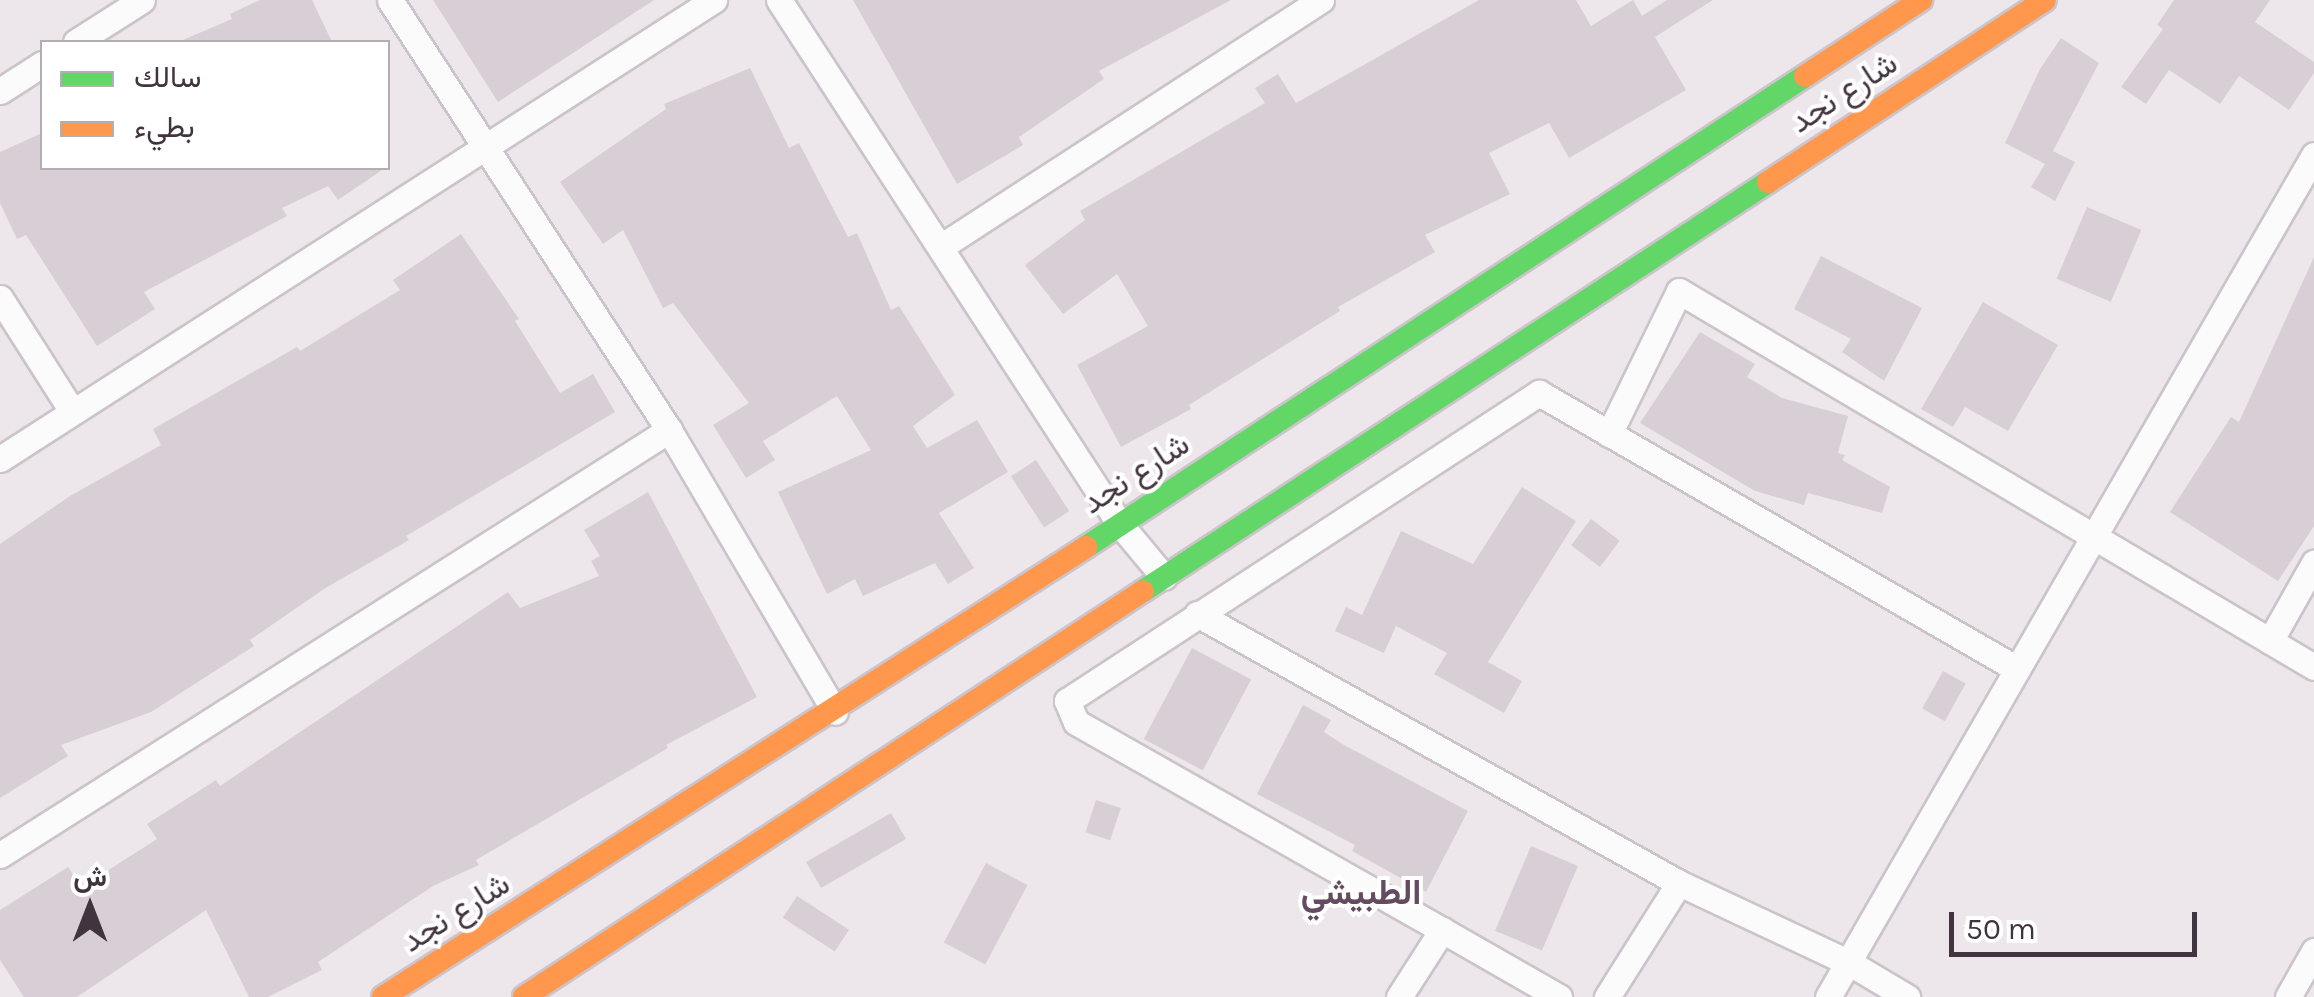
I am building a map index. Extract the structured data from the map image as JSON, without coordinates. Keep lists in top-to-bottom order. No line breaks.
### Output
{"streets":{"street":["شارع نجد"]},"districts":["الطبيشي"],"legend":["سالك","بطيء"],"scale_bar":"50 m","north":"top"}
